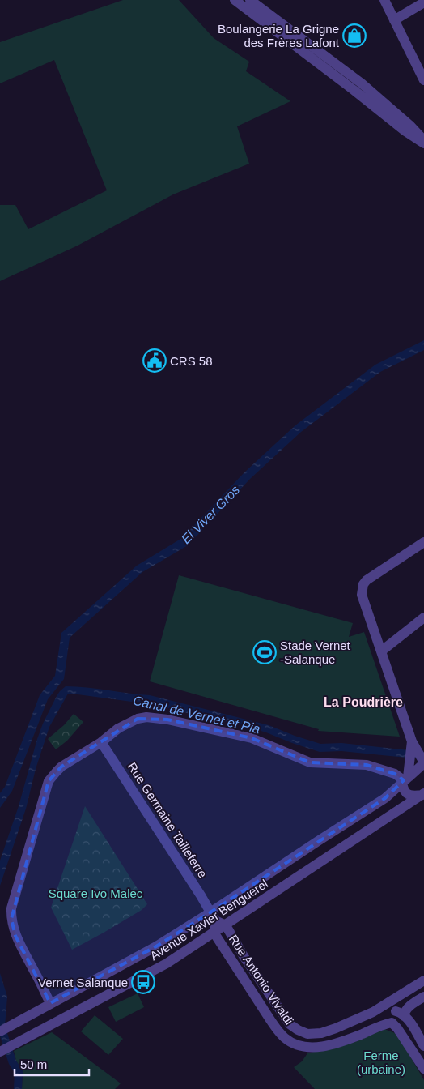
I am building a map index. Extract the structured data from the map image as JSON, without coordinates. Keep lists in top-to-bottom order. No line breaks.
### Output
{"streets":{"street":["Rue Germaine Tailleferre","Avenue Xavier Benguerel","Rue Antonio Vivaldi"]},"crossings":[["Rue Germaine Tailleferre","Avenue Xavier Benguerel"],["Rue Germaine Tailleferre","Rue Antonio Vivaldi"],["Avenue Xavier Benguerel","Rue Antonio Vivaldi"]],"districts":["La Poudrière"],"water":["El Viver Gros","Canal de Vernet et Pia"],"parks":["Square Ivo Malec","Ferme (urbaine)"],"places":{"shop":["Boulangerie La Grigne des Frères Lafont"],"public building":["CRS 58"],"sports":["Stade Vernet -Salanque"],"bus stop":["Vernet Salanque"]},"scale_bar":"50 m"}
